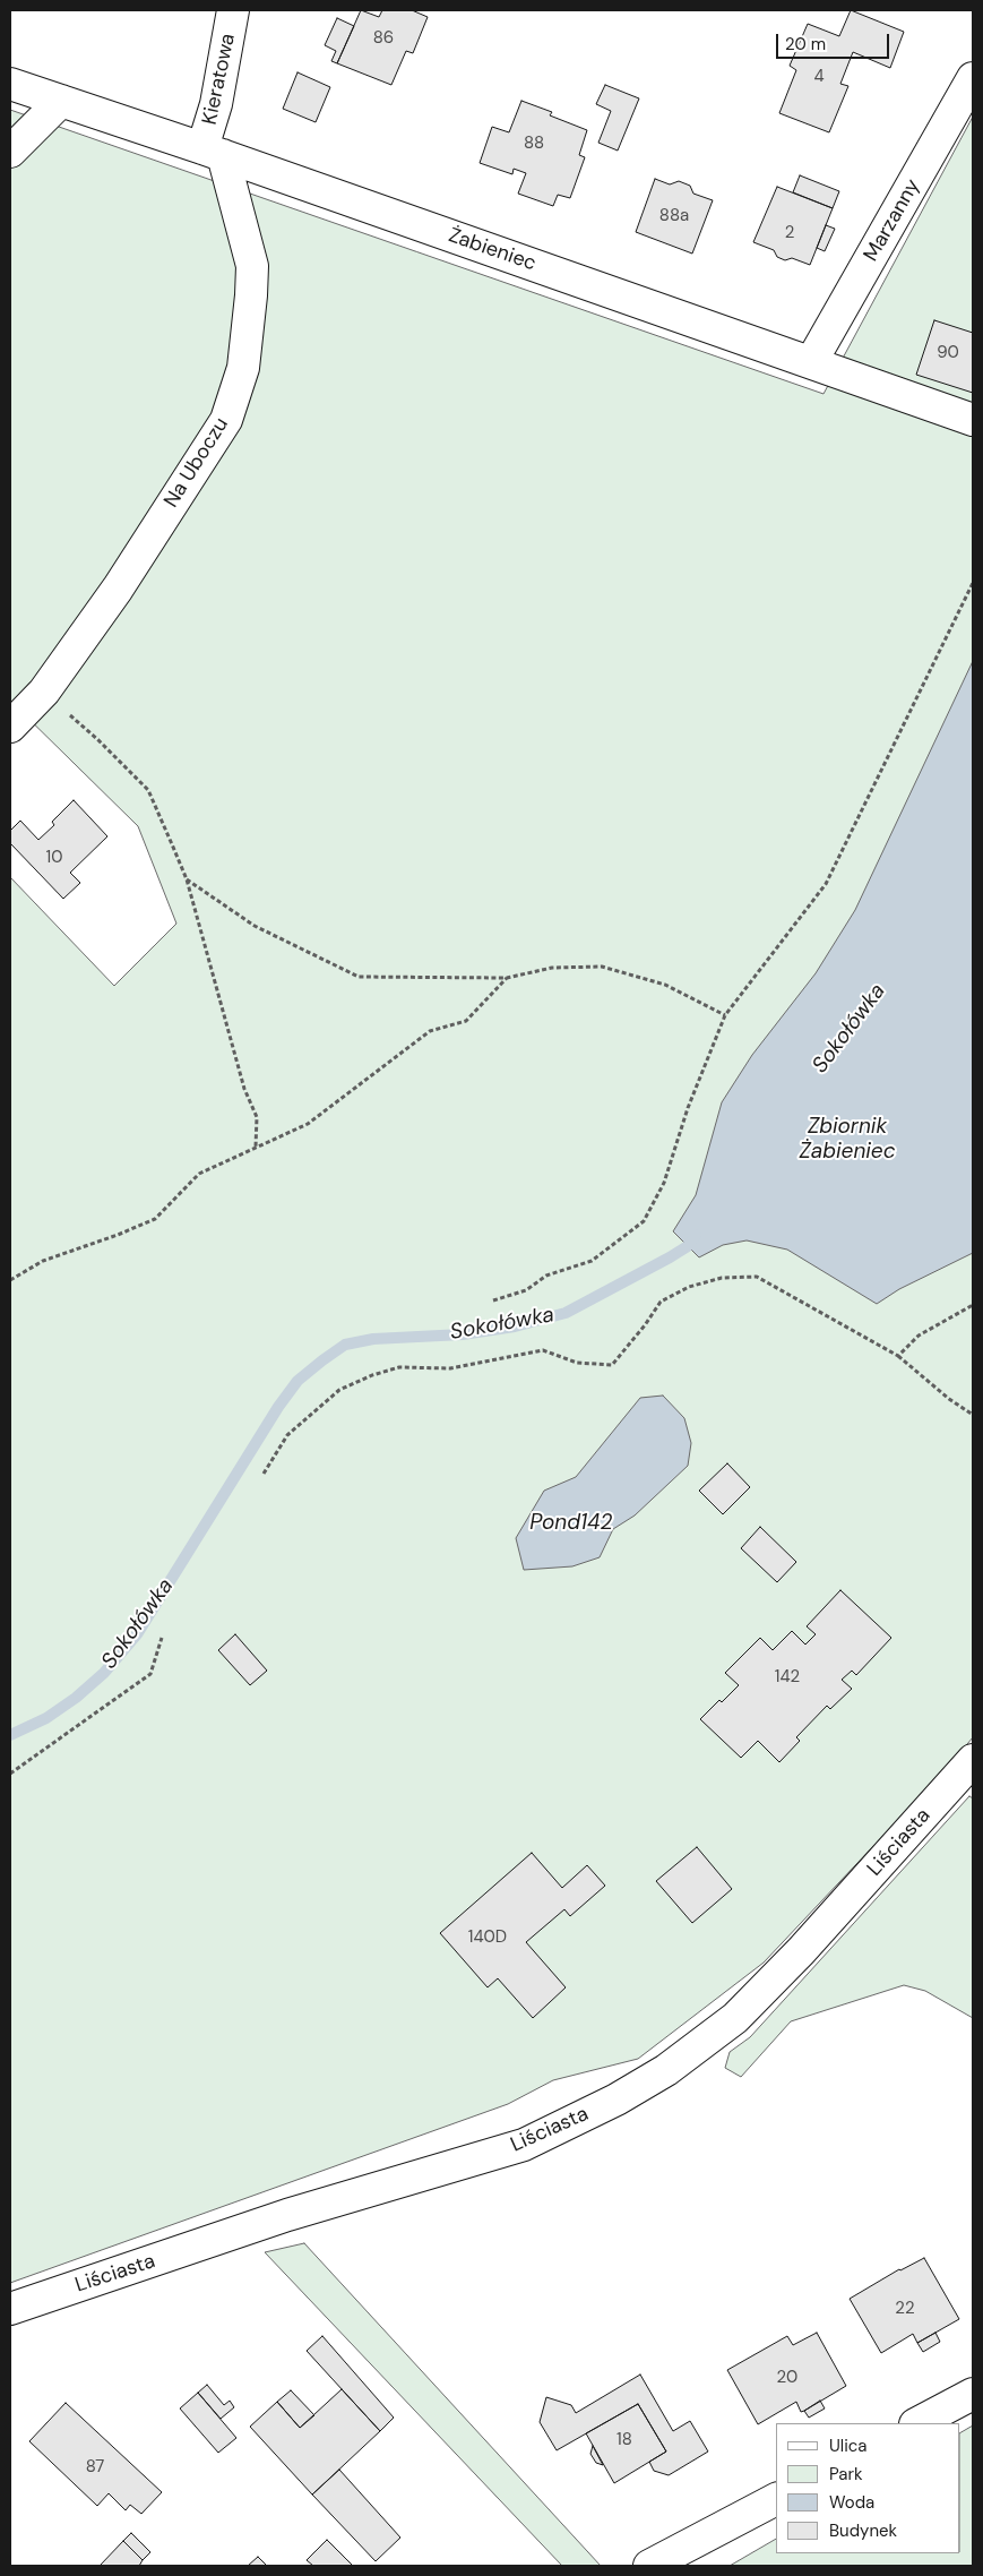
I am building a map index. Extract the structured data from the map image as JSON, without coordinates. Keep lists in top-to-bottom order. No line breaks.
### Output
{"streets":{"street":["Kieratowa","Marzanny","Żabieniec","Na Uboczu","Liściasta"]},"crossings":[["Kieratowa","Żabieniec"],["Kieratowa","Na Uboczu"],["Marzanny","Żabieniec"],["Żabieniec","Na Uboczu"]],"water":["Sokołówka","Zbiornik Żabieniec","Pond142"],"house_numbers":["86","4","88","88a","2","90","10","142","140D","22","20","18","87"],"legend":["Ulica","Park","Woda","Budynek"],"scale_bar":"20 m"}
